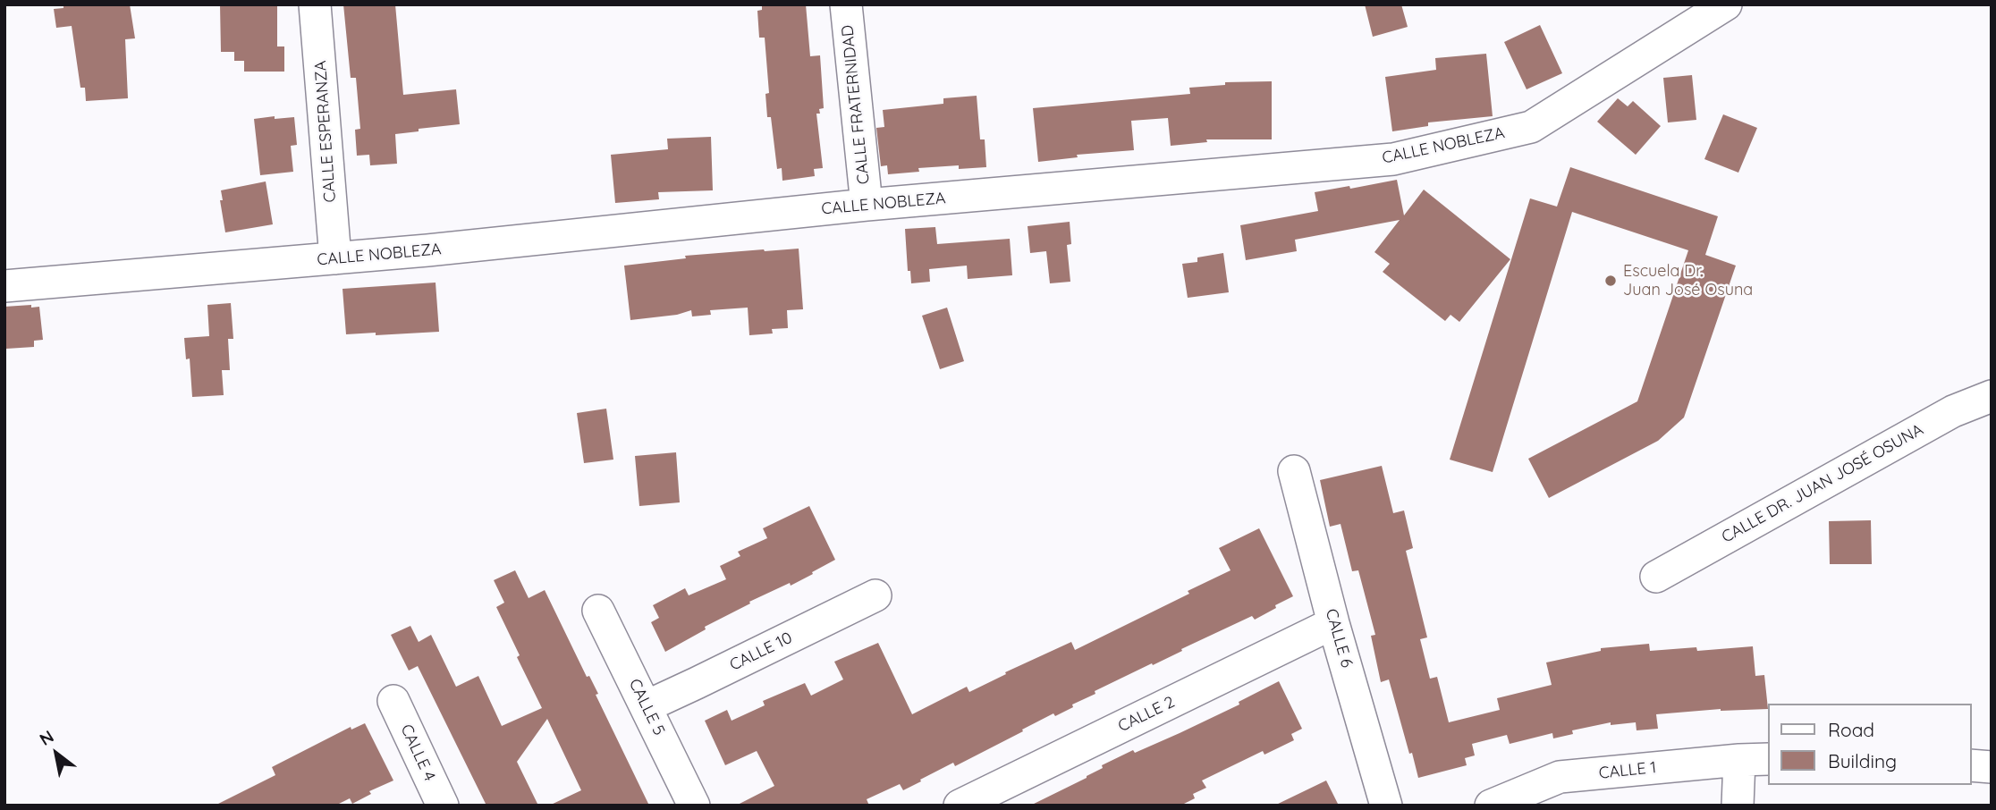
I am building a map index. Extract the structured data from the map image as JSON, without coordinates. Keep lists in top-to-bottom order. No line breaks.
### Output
{"streets":{"street":["CALLE FRATERNIDAD","CALLE ESPERANZA","CALLE NOBLEZA","CALLE DR. JUAN JOSÉ OSUNA","CALLE 6","CALLE 10","CALLE 5","CALLE 2","CALLE 4","CALLE 1"]},"crossings":[["CALLE FRATERNIDAD","CALLE NOBLEZA"],["CALLE ESPERANZA","CALLE NOBLEZA"],["CALLE 6","CALLE 2"],["CALLE 10","CALLE 5"]],"places":["Escuela Dr. Juan José Osuna"],"legend":["Road","Building"],"north":"top left"}
